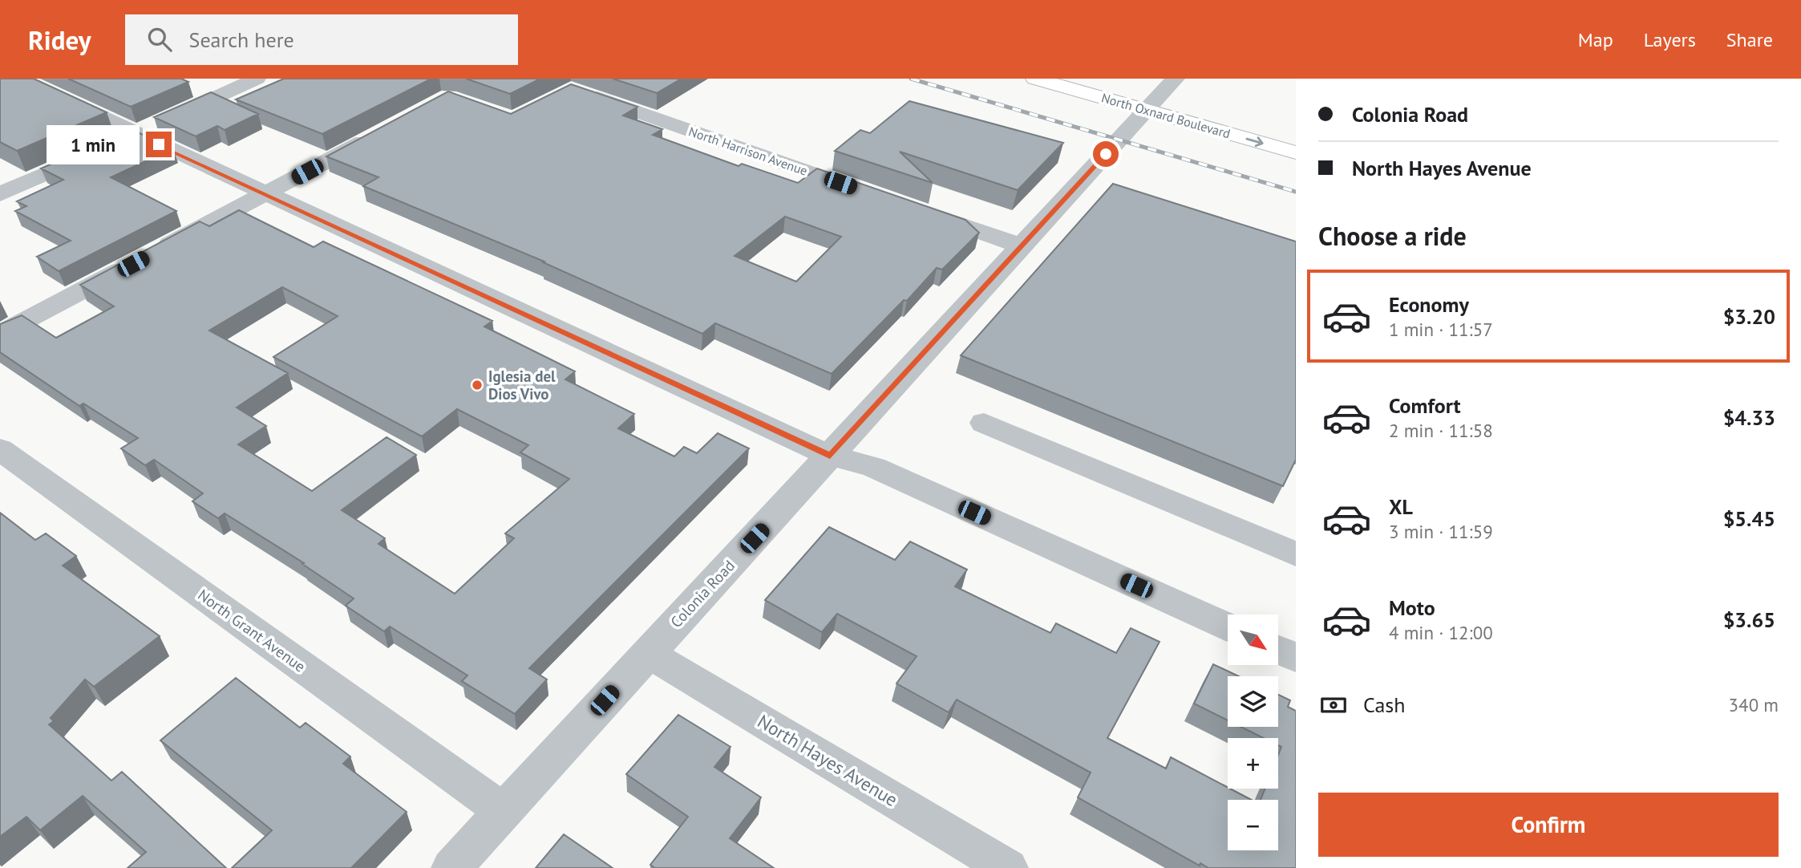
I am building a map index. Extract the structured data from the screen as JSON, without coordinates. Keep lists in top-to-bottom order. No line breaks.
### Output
{"streets":{"main road":["North Oxnard Boulevard"],"street":["North Harrison Avenue","Colonia Road","North Grant Avenue","North Hayes Avenue"]},"crossings":[["North Oxnard Boulevard","Colonia Road"],["Colonia Road","North Grant Avenue"],["Colonia Road","North Hayes Avenue"]],"places":["Iglesia del Dios Vivo"],"north":"bottom right","page":{"header":"Ridey","search":"Search here","nav":["Map","Layers","Share"],"banner":["Colonia Road","North Hayes Avenue"],"bubble":"1 min","heading":"Choose a ride","list":[{"name":"Economy","note":"1 min · 11:57","value":"$3.20"},{"name":"Comfort","note":"2 min · 11:58","value":"$4.33"},{"name":"XL","note":"3 min · 11:59","value":"$5.45"},{"name":"Moto","note":"4 min · 12:00","value":"$3.65"}],"map_buttons":["+","−"],"pay":["Cash","340 m"],"buttons":"Confirm"}}
